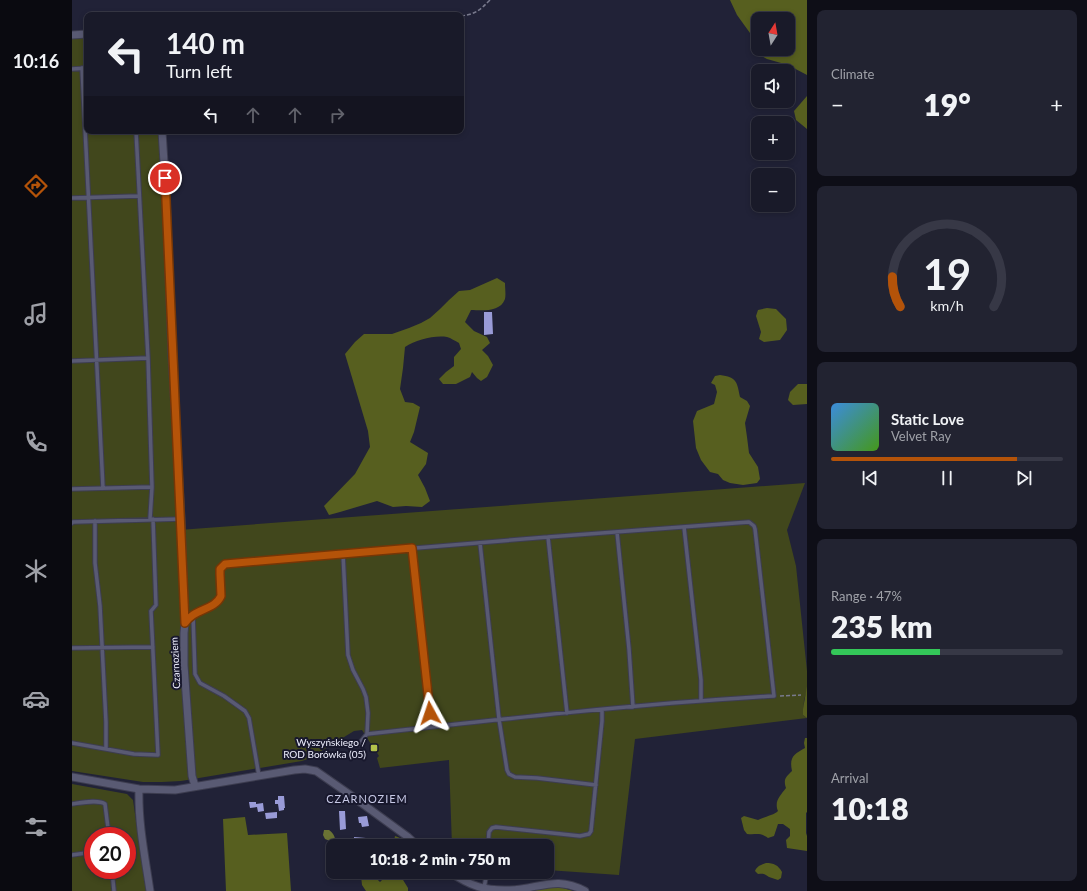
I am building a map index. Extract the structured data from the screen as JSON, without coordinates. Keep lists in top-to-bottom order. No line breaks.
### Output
{"streets":{"street":["Czarnoziem"]},"districts":["CZARNOZIEM"],"places":{"transit":["Wyszyńskiego / ROD Borówka (05)"]},"north":"top","page":{"tabs":"10:16","tile":["Climate",["Range · 47%","235 km"],["Arrival","10:18"]],"map_buttons":["+","−"],"turn":["140 m","Turn left"],"heat":["−","19°","+"],"song":["Static Love","Velvet Ray"],"limit":"20","trip":"10:18 · 2 min · 750 m","gauge":["19","km/h"]}}
